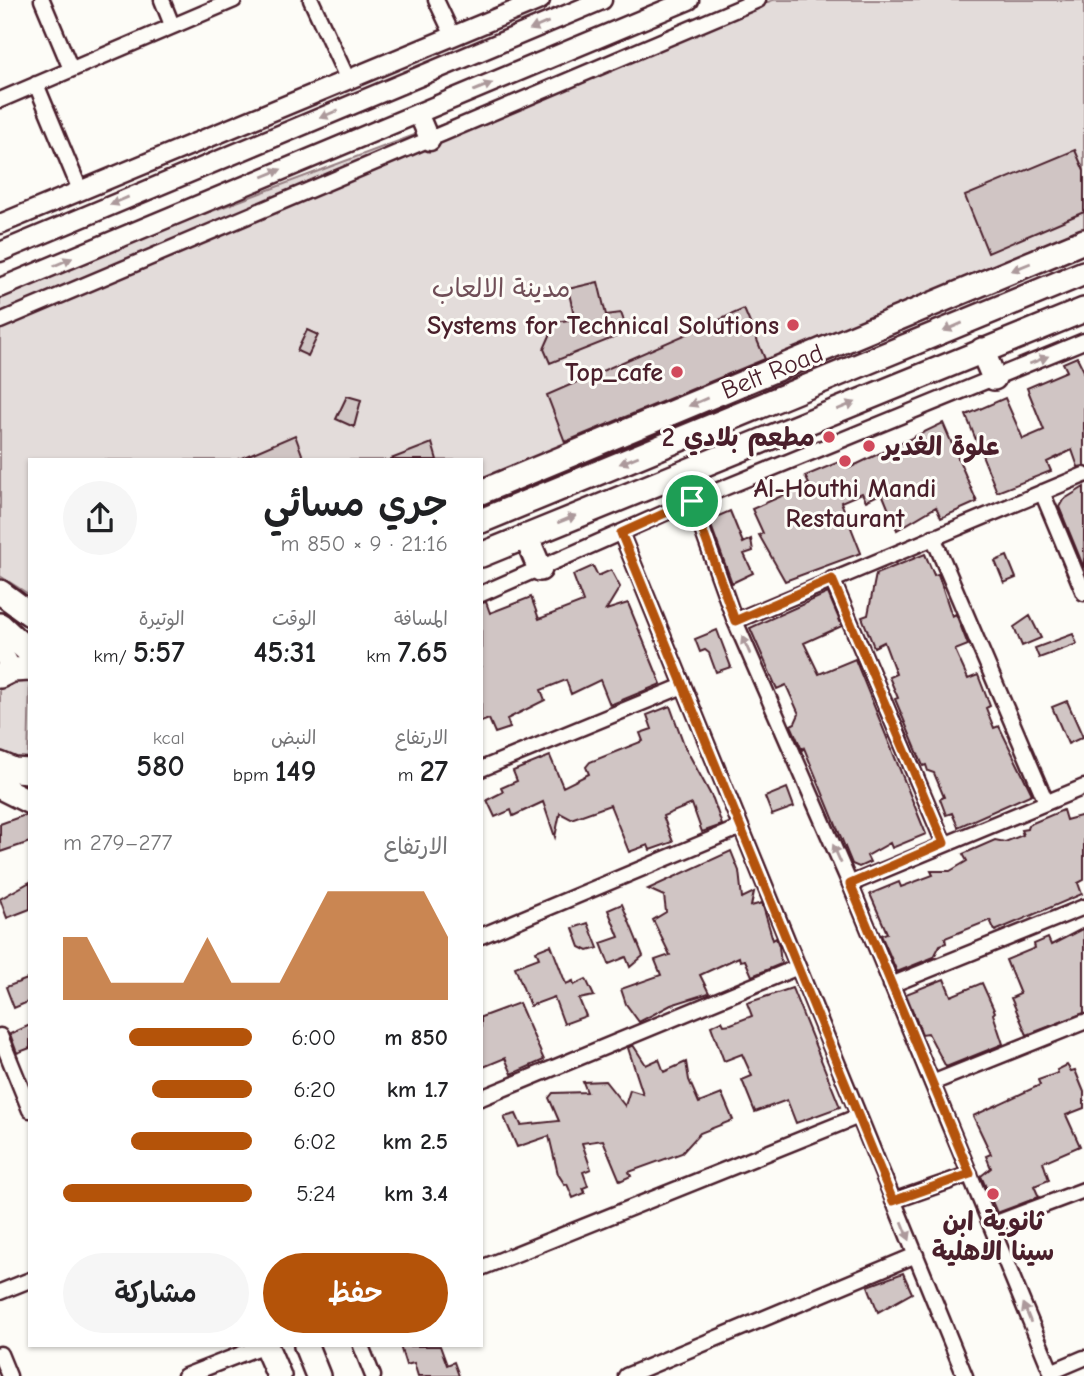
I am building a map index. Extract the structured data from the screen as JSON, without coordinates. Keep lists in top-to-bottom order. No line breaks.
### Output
{"streets":{"main road":["Belt Road"]},"parks":["مدينة الالعاب"],"places":["Systems for Technical Solutions","Top_cafe","مطعم بلادي 2","علوة الغدير","Al-Houthi Mandi Restaurant","ثانوية ابن سينا الاهلية"],"page":{"heading":["جري مسائي","21:16 · 9 × 850 m"],"stats":[["المسافة","7.65 km"],["الوقت","45:31"],["الوتيرة","5:57 /km"],["الارتفاع","27 m"],["النبض","149 bpm"],["kcal","580"]],"chart":["الارتفاع","277–279 m"],"list":[{"name":"850 m","note":"6:00"},{"name":"1.7 km","note":"6:20"},{"name":"2.5 km","note":"6:02"},{"name":"3.4 km","note":"5:24"}],"buttons":["حفظ","مشاركة"]}}
